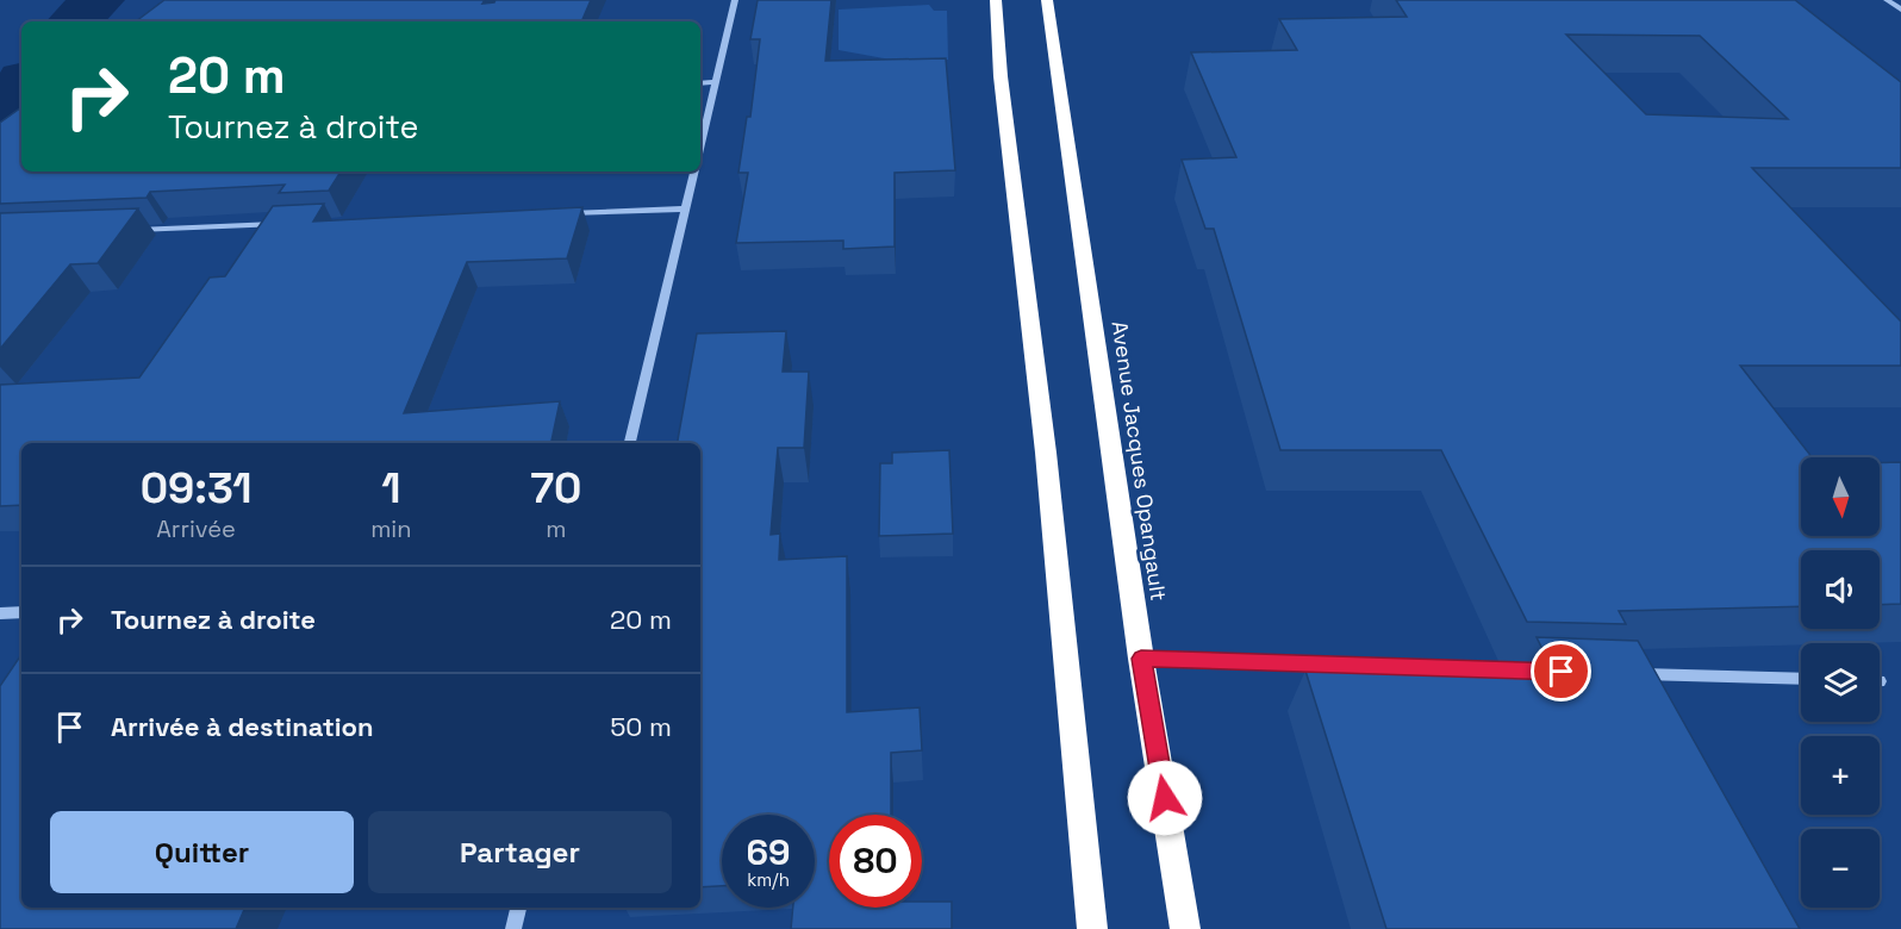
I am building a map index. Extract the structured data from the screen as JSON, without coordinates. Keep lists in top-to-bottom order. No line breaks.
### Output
{"streets":{"highway":["Avenue Jacques Opangault"]},"north":"bottom","page":{"turn":["20 m","Tournez à droite"],"eta":["09:31","Arrivée","1","min","70","m"],"map_buttons":["+","−"],"list":[{"name":"Tournez à droite","value":"20 m"},{"name":"Arrivée à destination","value":"50 m"}],"buttons":["Quitter","Partager"],"speed":"69 km/h","limit":"80"}}
